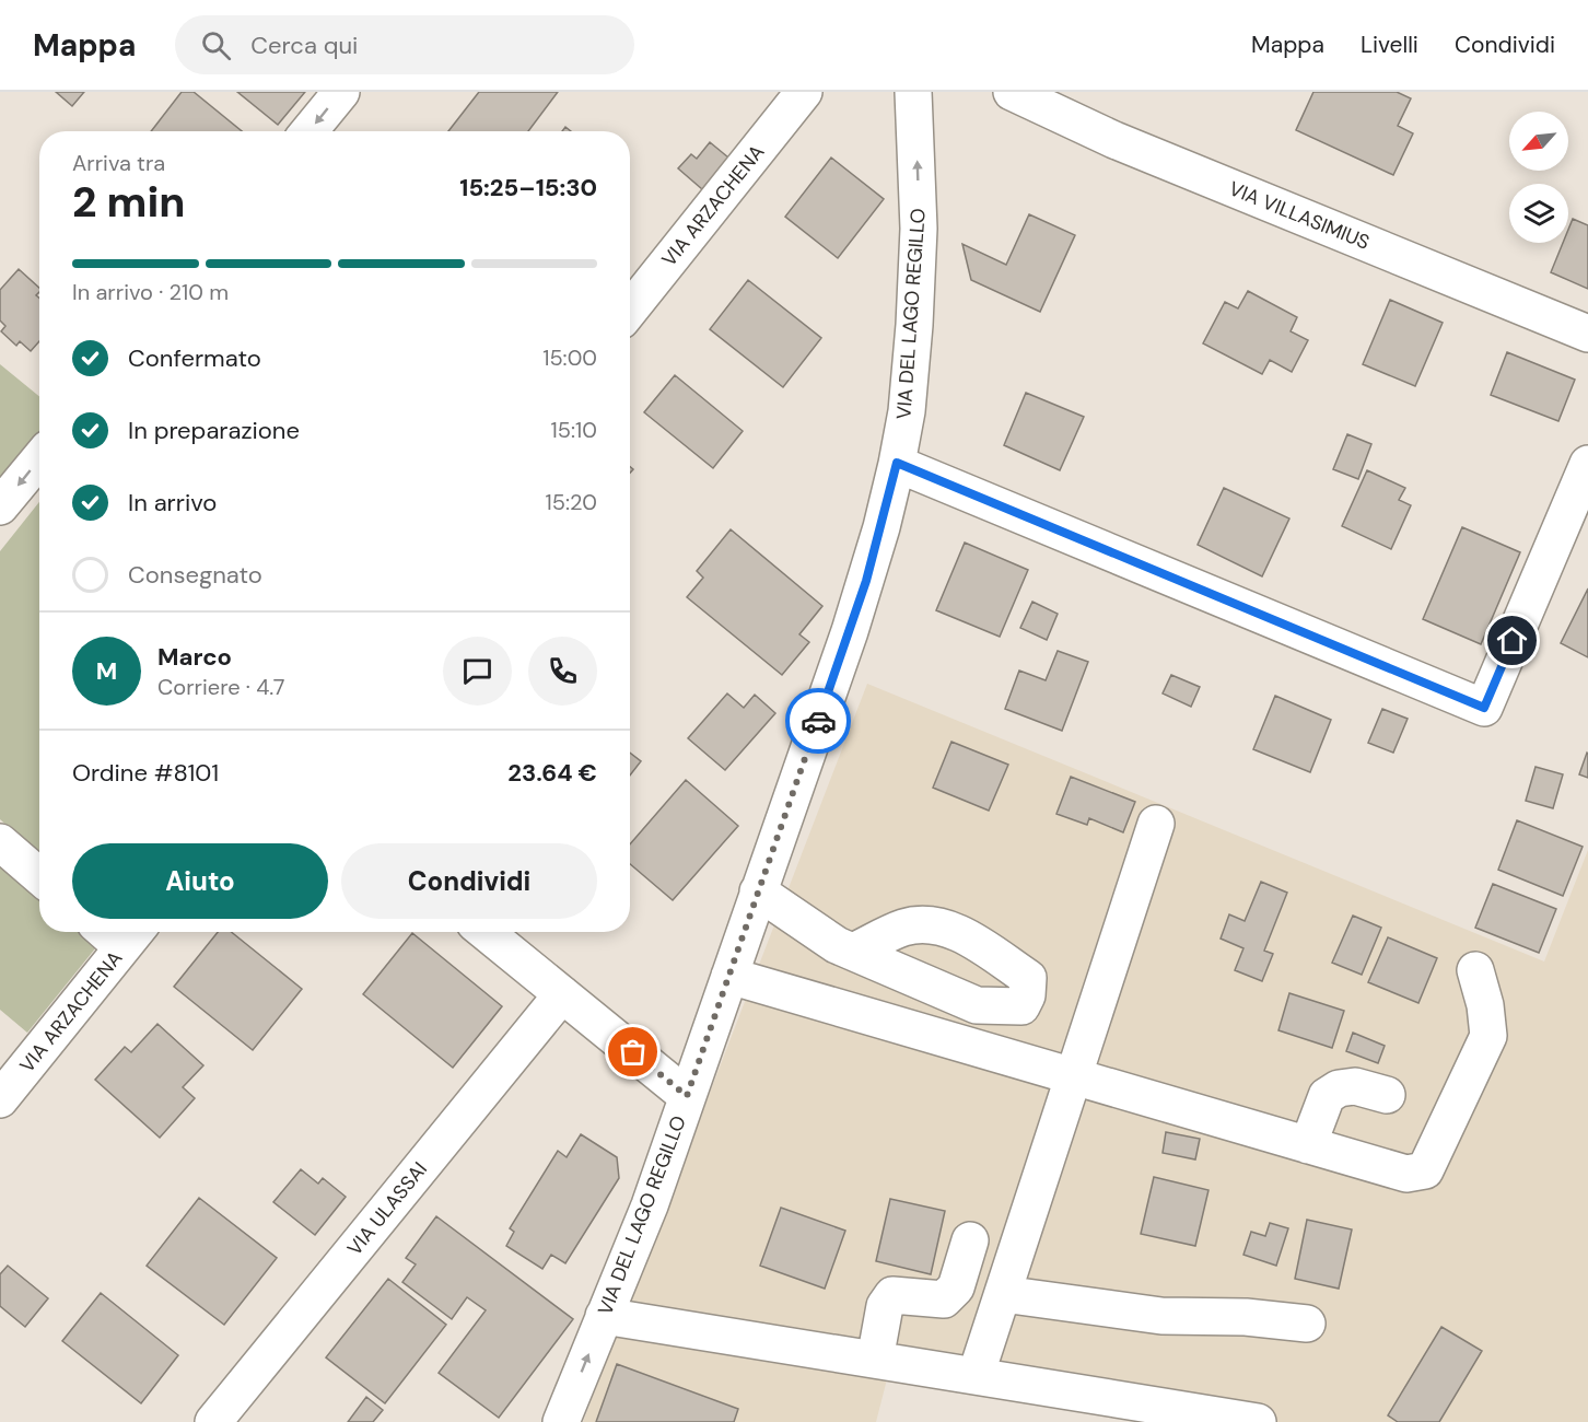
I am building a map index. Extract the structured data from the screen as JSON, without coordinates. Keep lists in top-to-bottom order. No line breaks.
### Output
{"streets":{"street":["VIA ARZACHENA","VIA VILLASIMIUS","VIA DEL LAGO REGILLO","VIA ULASSAI"]},"north":"bottom left","page":{"header":"Mappa","search":"Cerca qui","nav":["Mappa","Livelli","Condividi"],"heading":["2 min","Arriva tra","15:25–15:30"],"panel":["Marco","Corriere · 4.7","Ordine #8101","23.64 €"],"bar":"In arrivo · 210 m","list":[["Confermato","15:00"],["In preparazione","15:10"],["In arrivo","15:20"],"Consegnato"],"round":"M","buttons":["Aiuto","Condividi"]}}
